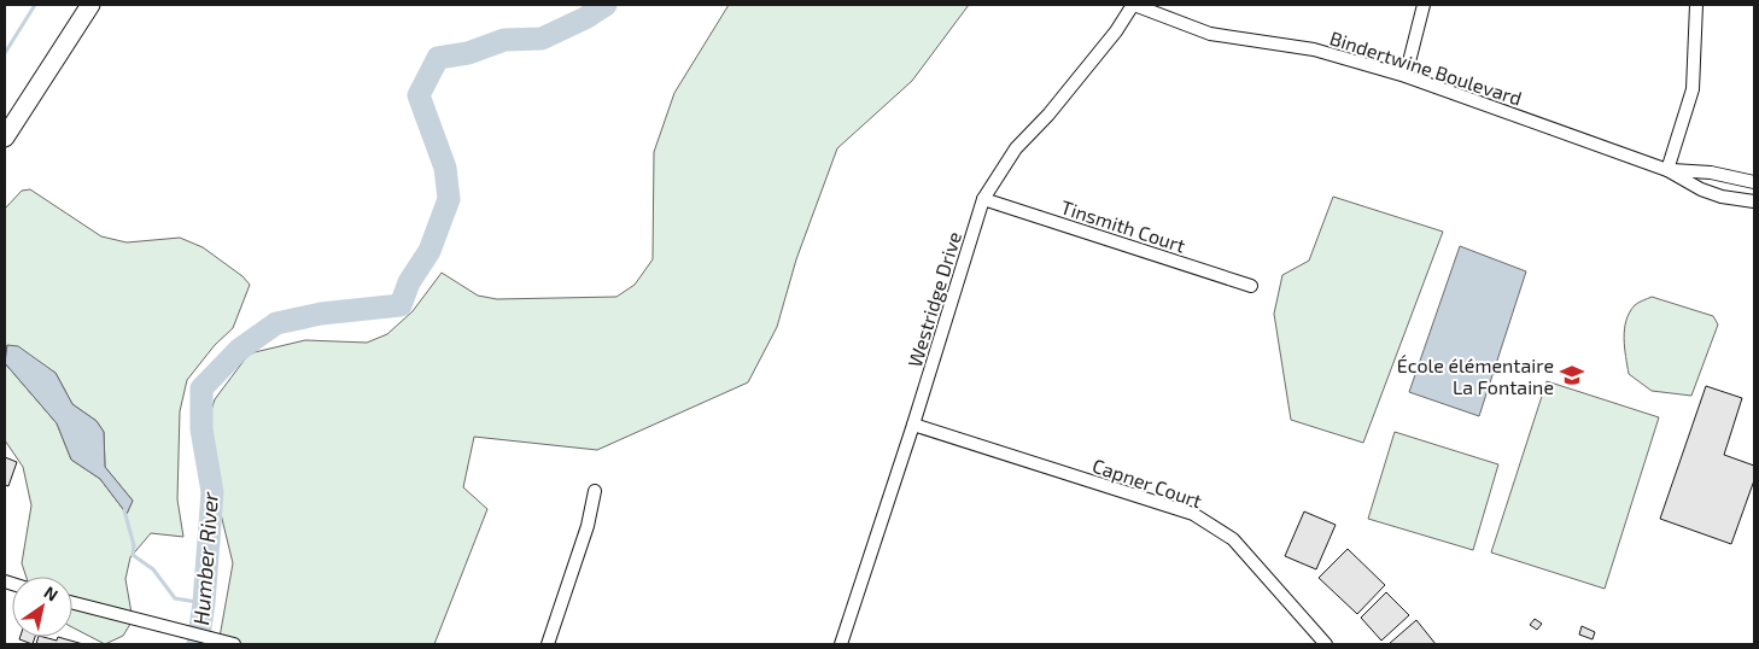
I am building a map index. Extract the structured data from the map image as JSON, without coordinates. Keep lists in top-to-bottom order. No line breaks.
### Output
{"streets":{"street":["Bindertwine Boulevard","Tinsmith Court","Westridge Drive","Capner Court"]},"crossings":[["Bindertwine Boulevard","Westridge Drive"],["Tinsmith Court","Westridge Drive"],["Westridge Drive","Capner Court"]],"water":["Humber River"],"places":{"school or university":["École élémentaire La Fontaine"]},"north":"top right"}
